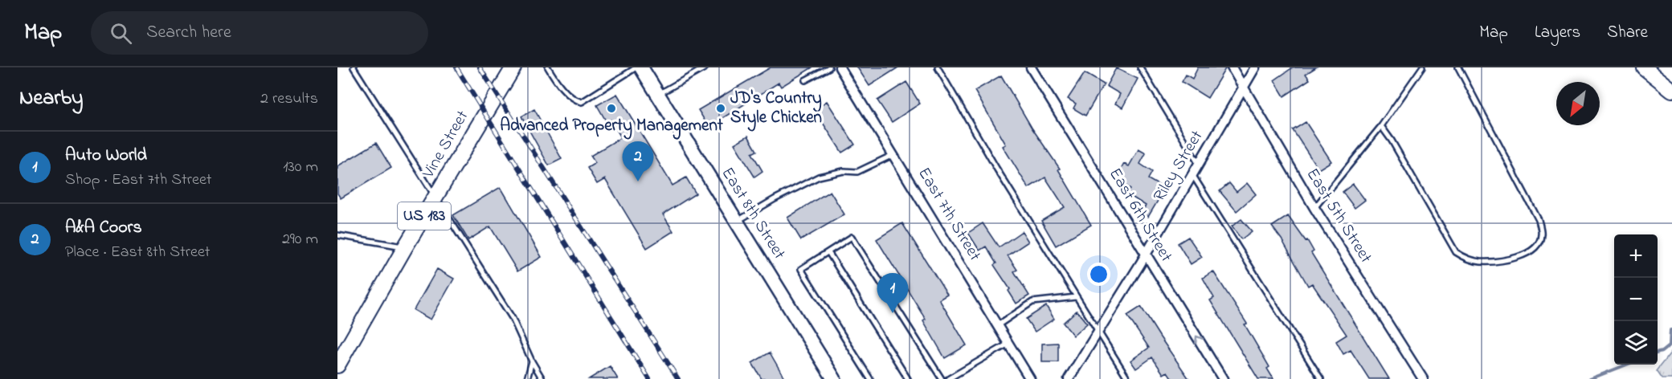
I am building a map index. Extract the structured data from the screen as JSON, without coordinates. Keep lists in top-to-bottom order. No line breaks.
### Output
{"streets":{"main road":["Vine Street","East 8th Street","US 183"],"street":["Riley Street","East 7th Street","East 6th Street","East 5th Street"]},"crossings":[["Riley Street","East 6th Street"],["Riley Street","East 5th Street"]],"one_way":["East 6th Street"],"places":["Advanced Property Management","JD's Country Style Chicken"],"north":"bottom left","page":{"header":"Map","search":"Search here","nav":["Map","Layers","Share"],"heading":["Nearby","2 results"],"list":[{"mark":"1","name":"Auto World","note":"Shop · East 7th Street","value":"130 m"},{"mark":"2","name":"A&A Coors","note":"Place · East 8th Street","value":"290 m"}],"pins":["2","1"],"map_buttons":["+","−"]}}
